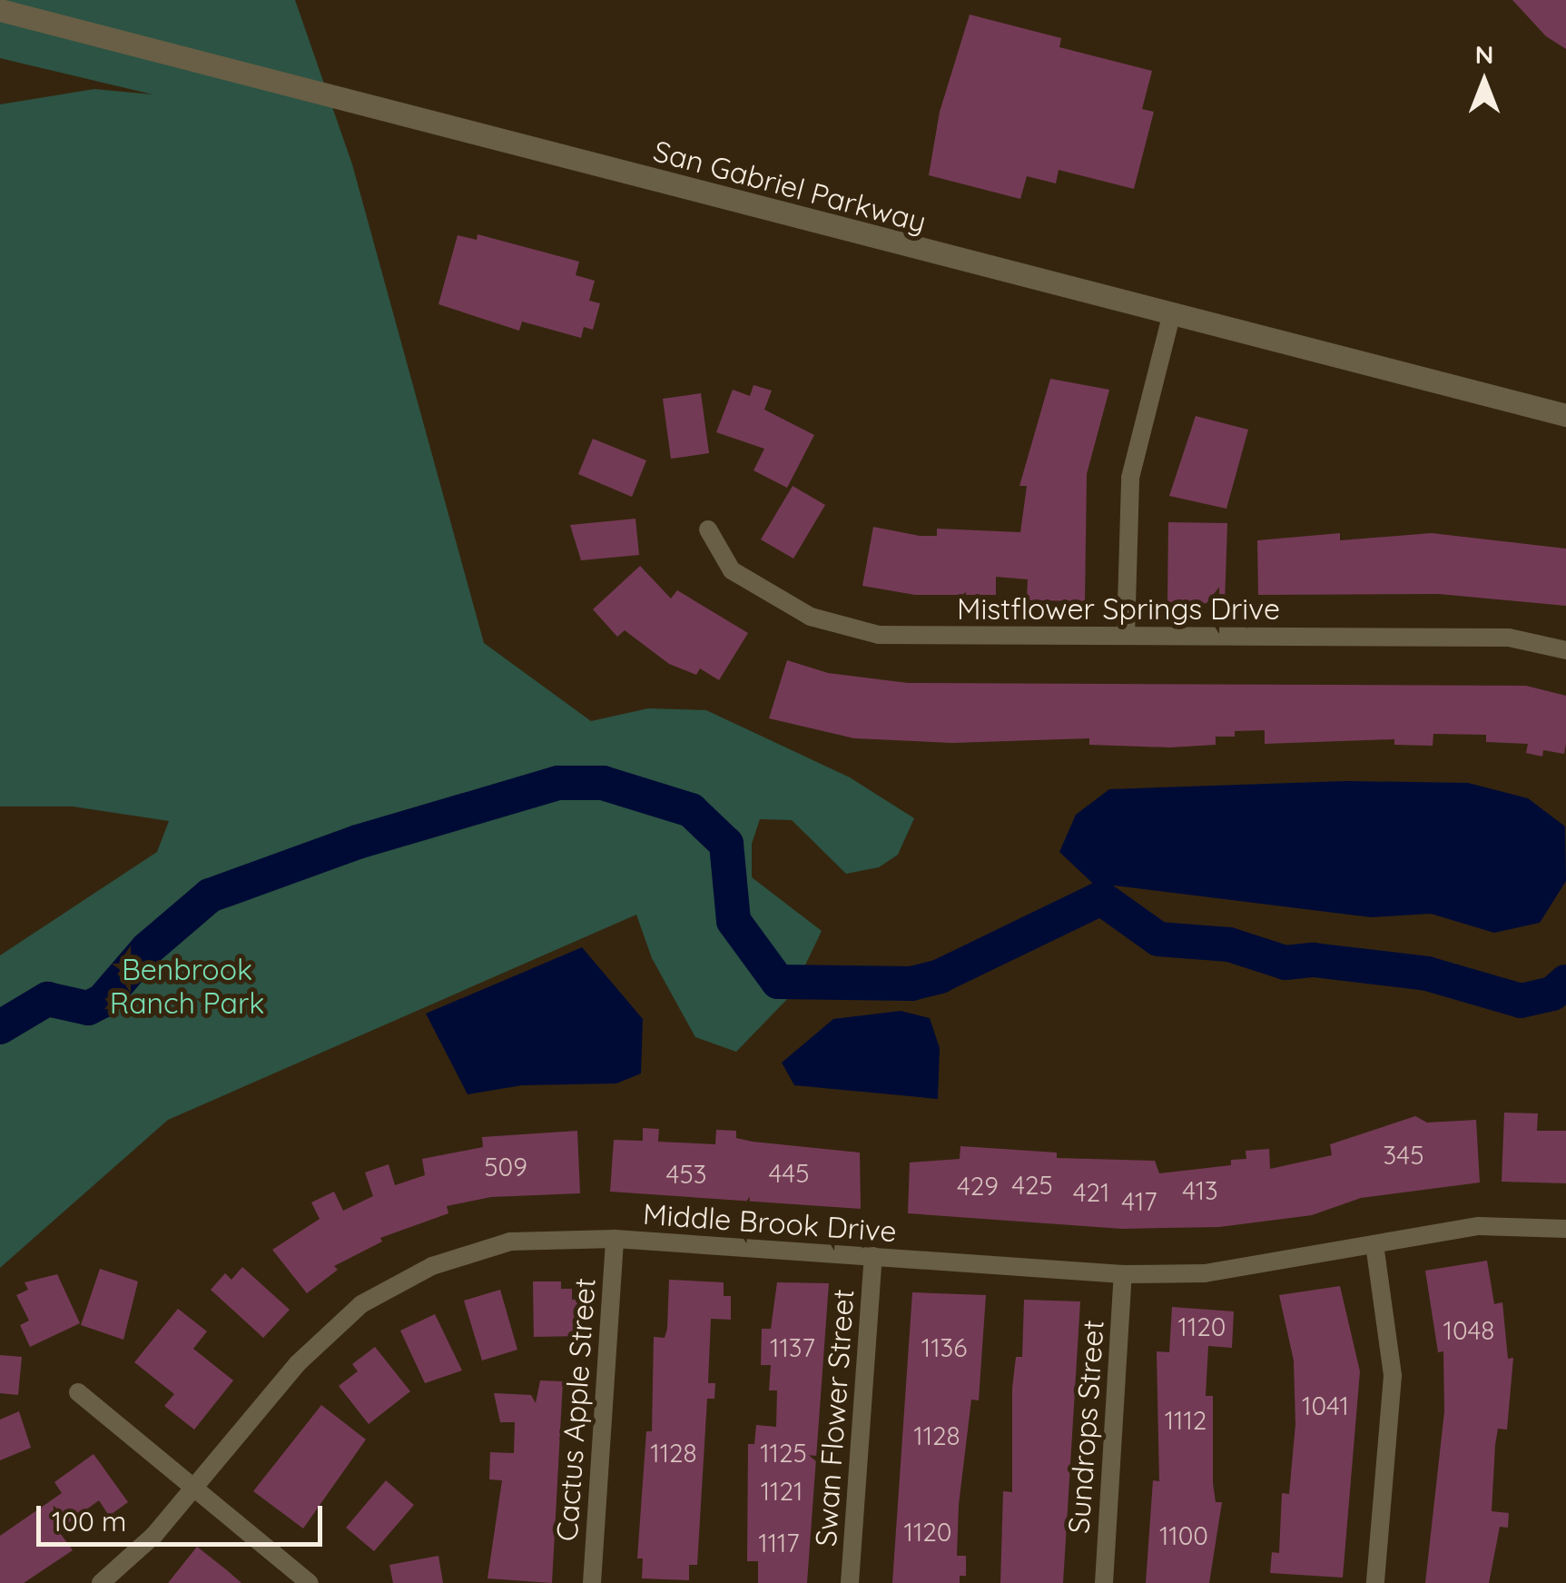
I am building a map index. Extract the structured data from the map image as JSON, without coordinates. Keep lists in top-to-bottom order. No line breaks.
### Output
{"streets":{"street":["San Gabriel Parkway","Mistflower Springs Drive","Middle Brook Drive","Cactus Apple Street","Swan Flower Street","Sundrops Street"]},"crossings":[["Middle Brook Drive","Cactus Apple Street"],["Middle Brook Drive","Swan Flower Street"],["Middle Brook Drive","Sundrops Street"]],"parks":["Benbrook Ranch Park"],"house_numbers":["345","509","445","453","425","429","413","421","417","1120","1048","1137","1136","1041","1112","1128","1128","1125","1121","1120","1100","1117"],"scale_bar":"100 m","north":"top"}
